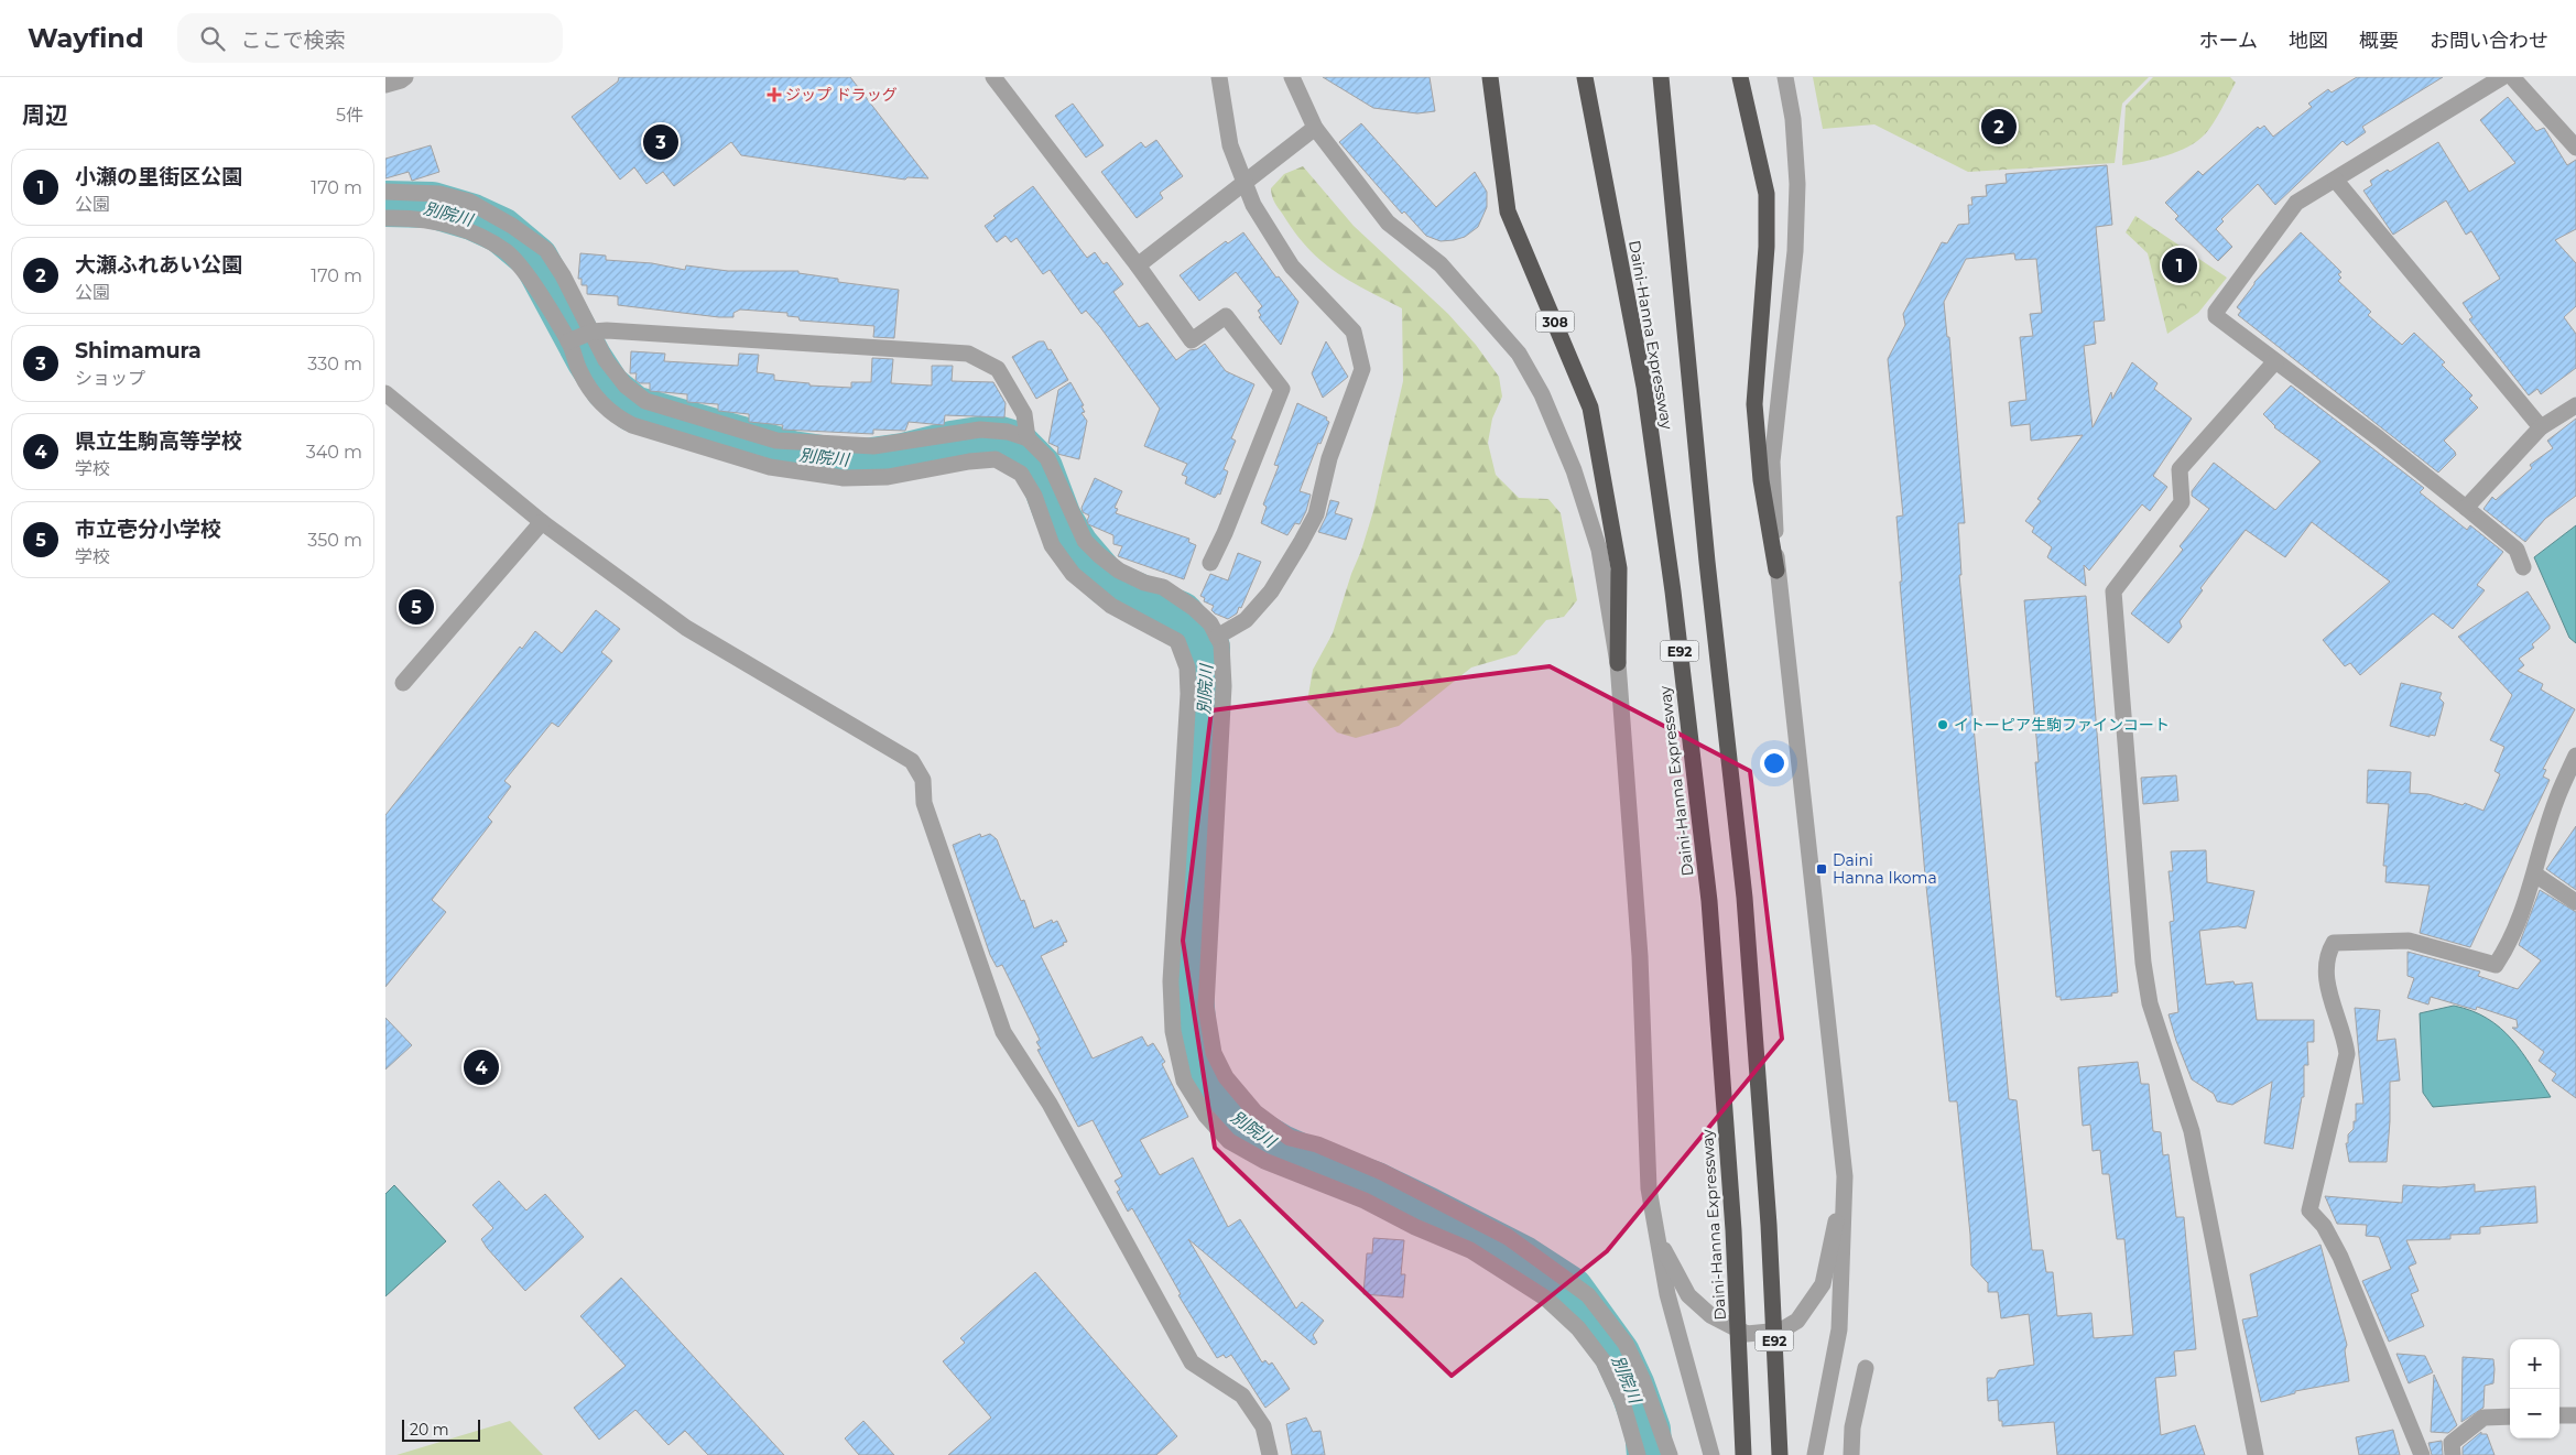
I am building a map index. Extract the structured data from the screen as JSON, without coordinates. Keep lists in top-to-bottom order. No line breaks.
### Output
{"streets":{"highway":["308","Daini-Hanna Expressway","E92"]},"water":["別院川"],"places":{"health":["ジップ ドラッグ"],"other":["イトーピア生駒ファインコート"],"transit":["Daini Hanna Ikoma"]},"scale_bar":"20 m","page":{"header":"Wayfind","search":"ここで検索","nav":["ホーム","地図","概要","お問い合わせ"],"heading":["周辺","5件"],"pins":["2","3","1","5","4"],"list":[{"mark":"1","name":"小瀬の里街区公園","note":"公園","value":"170 m"},{"mark":"2","name":"大瀬ふれあい公園","note":"公園","value":"170 m"},{"mark":"3","name":"Shimamura","note":"ショップ","value":"330 m"},{"mark":"4","name":"県立生駒高等学校","note":"学校","value":"340 m"},{"mark":"5","name":"市立壱分小学校","note":"学校","value":"350 m"}],"map_buttons":["+","−"],"scale":"20 m"}}
